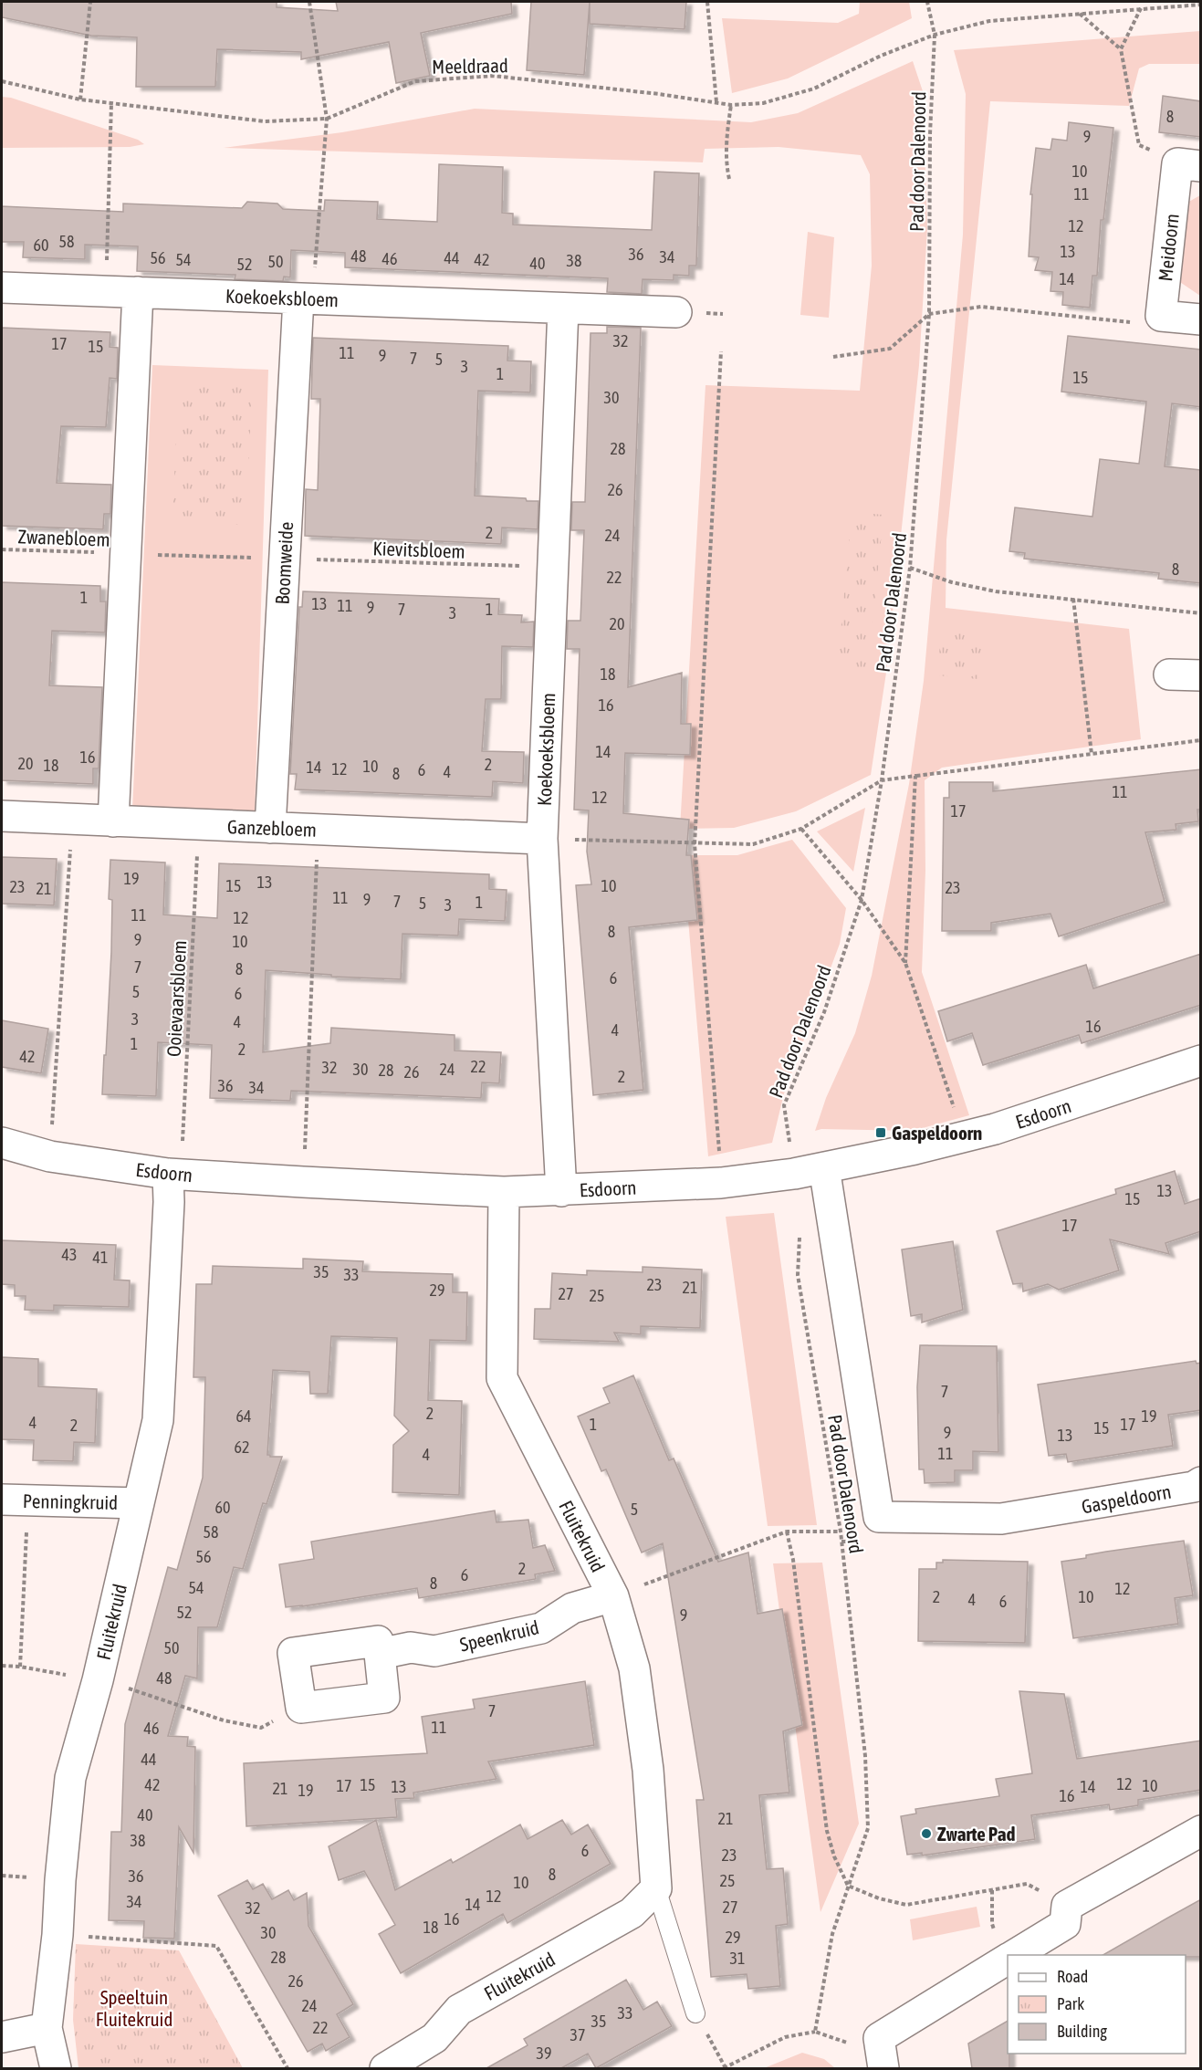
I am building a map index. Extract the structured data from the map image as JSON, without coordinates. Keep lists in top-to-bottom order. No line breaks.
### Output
{"streets":{"street":["Meidoorn","Koekoeksbloem","Boomweide","Ganzebloem","Esdoorn","Gaspeldoorn","Penningkruid","Fluitekruid","Speenkruid"],"path":["Meeldraad","Pad door Dalenoord","Zwanebloem","Kievitsbloem","Ooievaarsbloem"]},"crossings":[["Meeldraad","Pad door Dalenoord"],["Pad door Dalenoord","Esdoorn"],["Koekoeksbloem","Kievitsbloem"],["Koekoeksbloem","Boomweide"],["Koekoeksbloem","Ganzebloem"],["Koekoeksbloem","Esdoorn"],["Zwanebloem","Kievitsbloem"],["Zwanebloem","Boomweide"],["Kievitsbloem","Boomweide"],["Boomweide","Ganzebloem"],["Ganzebloem","Ooievaarsbloem"],["Ooievaarsbloem","Esdoorn"],["Ooievaarsbloem","Fluitekruid"],["Esdoorn","Gaspeldoorn"],["Esdoorn","Fluitekruid"],["Penningkruid","Fluitekruid"],["Fluitekruid","Speenkruid"]],"parks":["Speeltuin Fluitekruid"],"places":{"transit":["Gaspeldoorn"],"other":["Zwarte Pad"]},"house_numbers":["8","9","10","11","12","58","60","13","36","48","34","56","44","46","54","42","38","50","40","52","14","32","17","15","11","9","7","5","3","1","15","30","28","26","2","24","8","22","1","13","11","9","7","1","3","20","18","16","14","16","20","2","18","10","14","12","6","4","8","11","12","17","19","13","15","10","23","23","21","11","9","7","1","5","3","11","12","8","9","10","7","8","6","5","6","3","4","16","4","1","2","42","22","32","30","24","28","26","2","36","34","13","15","17","43","41","35","33","23","21","29","27","25","7","2","64","19","4","1","17","2","15","9","13","62","11","4","60","5","58","56","2","6","8","54","12","2","10","4","6","52","9","50","48","7","11","46","44","12","42","15","17","10","13","14","21","19","16","40","21","38","6","23","8","36","25","10","12","34","14","27","32","16","18","30","29","28","31","26","24","33","35","22","37","39"],"legend":["Road","Park","Building"]}
